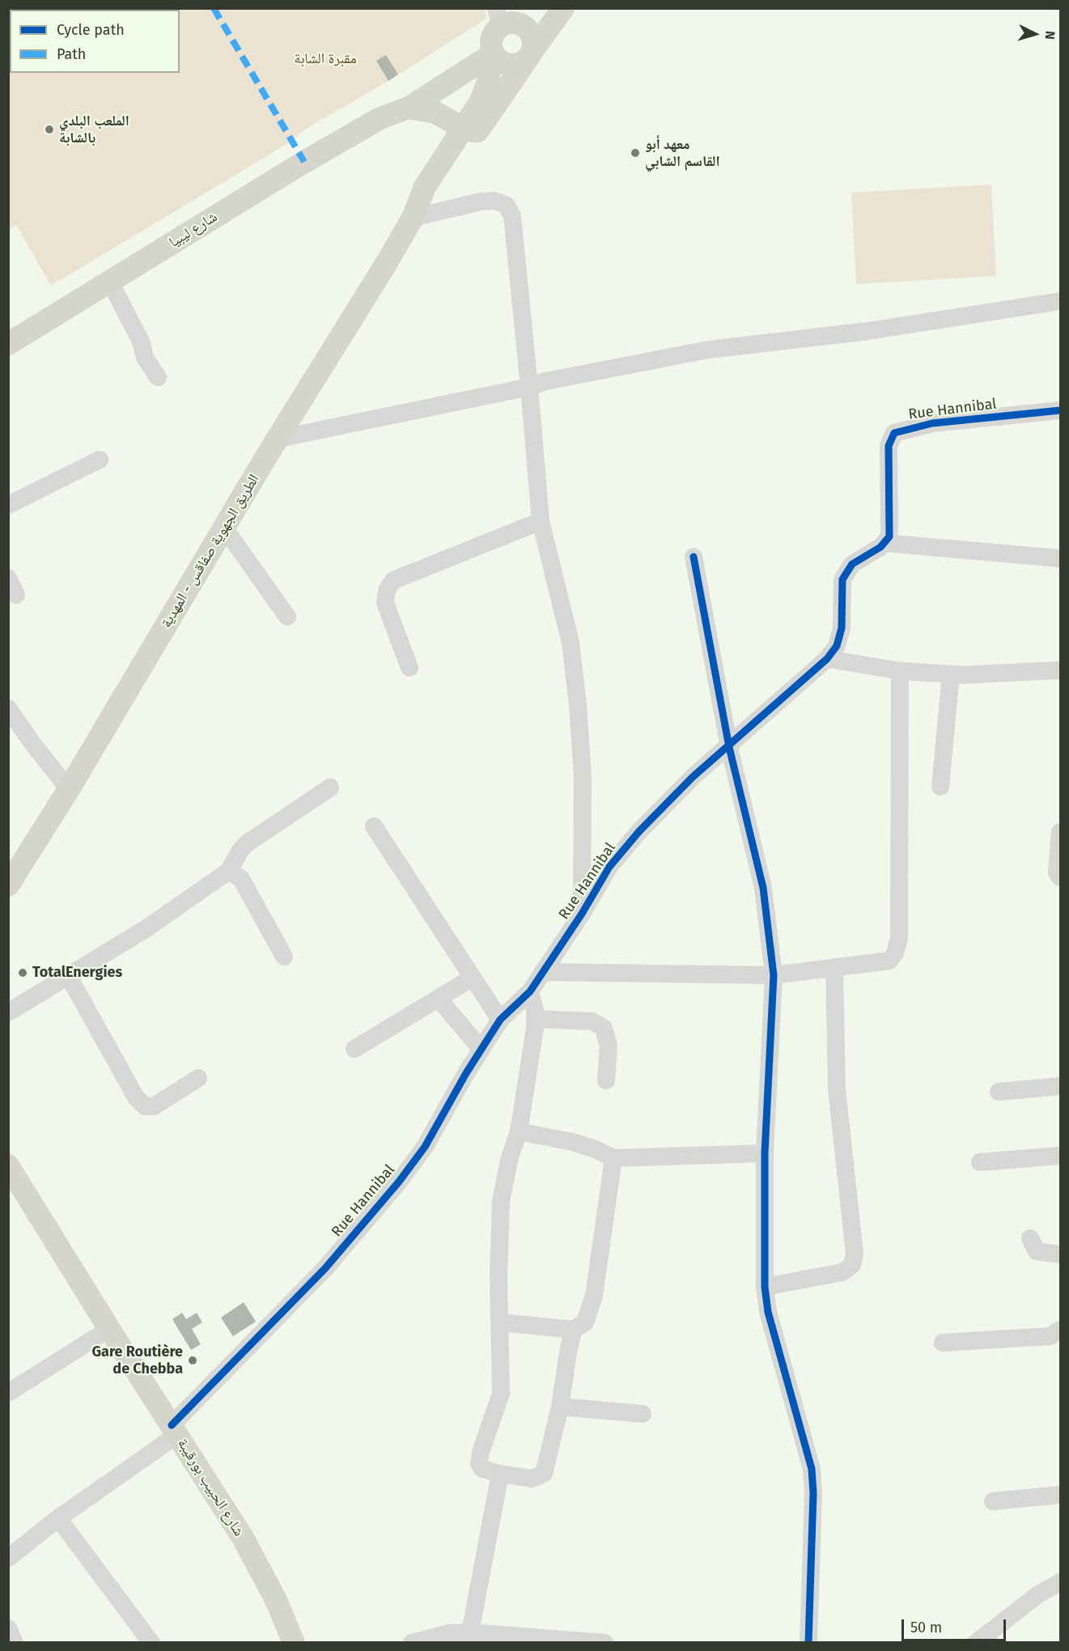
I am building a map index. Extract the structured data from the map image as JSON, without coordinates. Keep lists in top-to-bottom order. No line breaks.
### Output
{"streets":{"main road":["شارع ليبيا","الطريق الجهوية صفاقس - المهدية","شارع الحبيب بورقيبة"],"street":["Rue Hannibal"]},"crossings":[["شارع ليبيا","الطريق الجهوية صفاقس - المهدية"],["Rue Hannibal","شارع الحبيب بورقيبة"]],"parks":["مقبرة الشابة"],"places":["الملعب البلدي بالشابة","معهد أبو القاسم الشابي","TotalEnergies","Gare Routière de Chebba"],"legend":["Cycle path","Path"],"scale_bar":"50 m","north":"right"}
